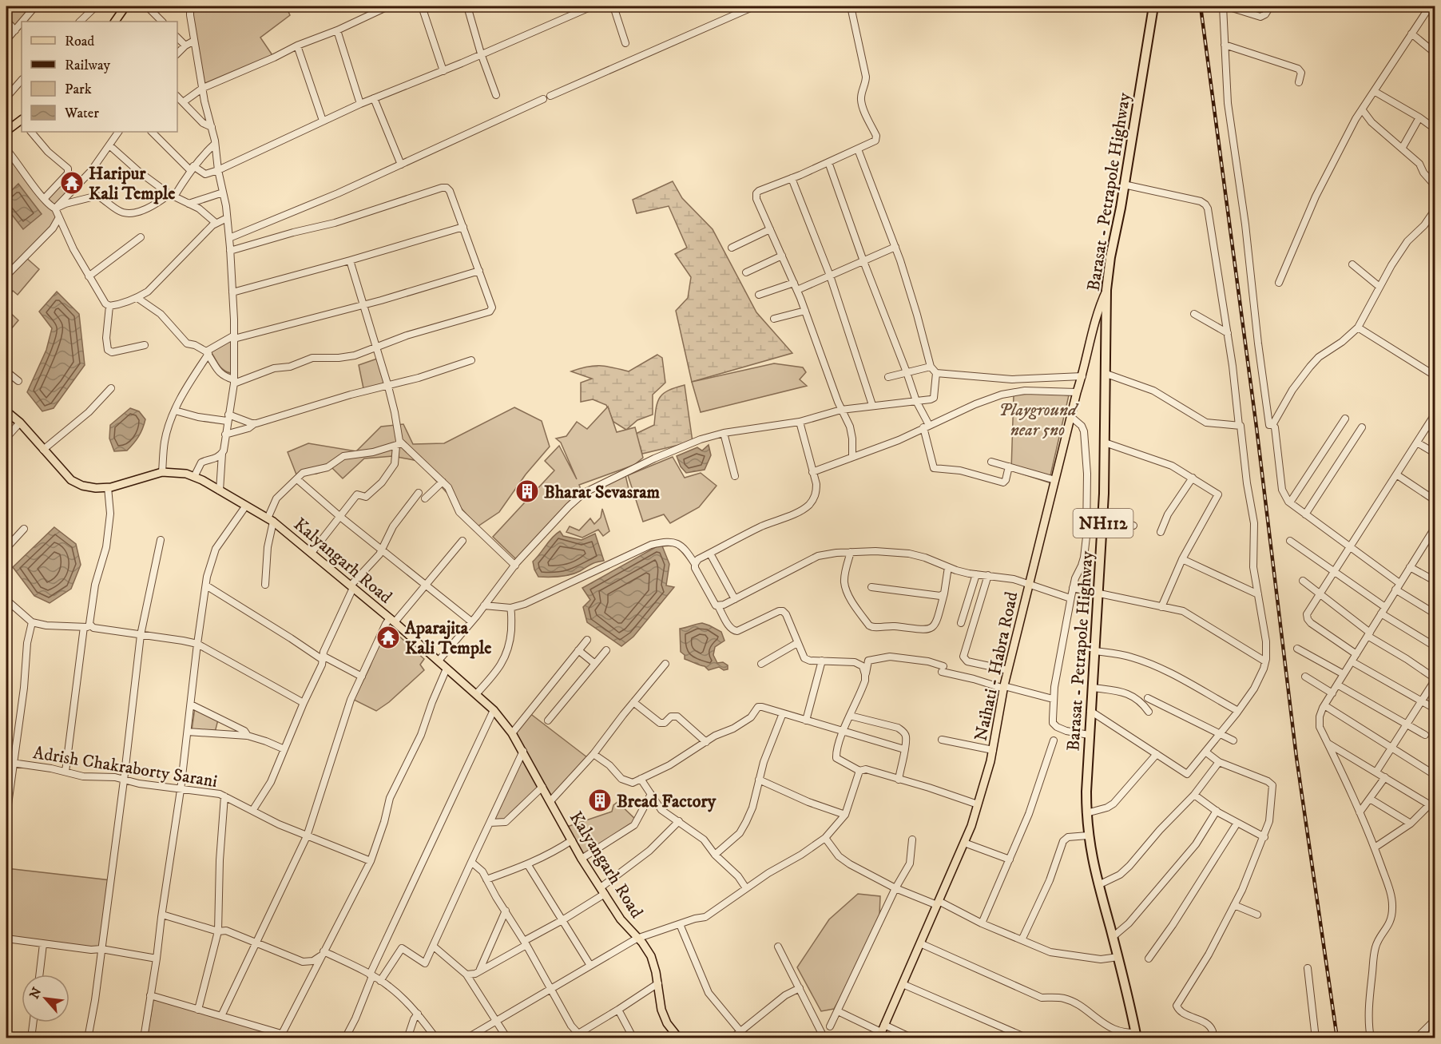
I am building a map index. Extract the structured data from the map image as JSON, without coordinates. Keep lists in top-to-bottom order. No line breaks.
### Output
{"streets":{"highway":["Barasat - Petrapole Highway","NH112"],"main road":["Kalyangarh Road","Naihati - Habra Road"],"street":["Adrish Chakraborty Sarani"]},"crossings":[["Barasat - Petrapole Highway","Naihati - Habra Road"]],"parks":["Playground near 5no"],"places":{"temple":["Haripur Kali Temple","Aparajita Kali Temple"],"building":["Bharat Sevasram","Bread Factory"]},"legend":["Road","Railway","Park","Water"],"north":"top left"}
